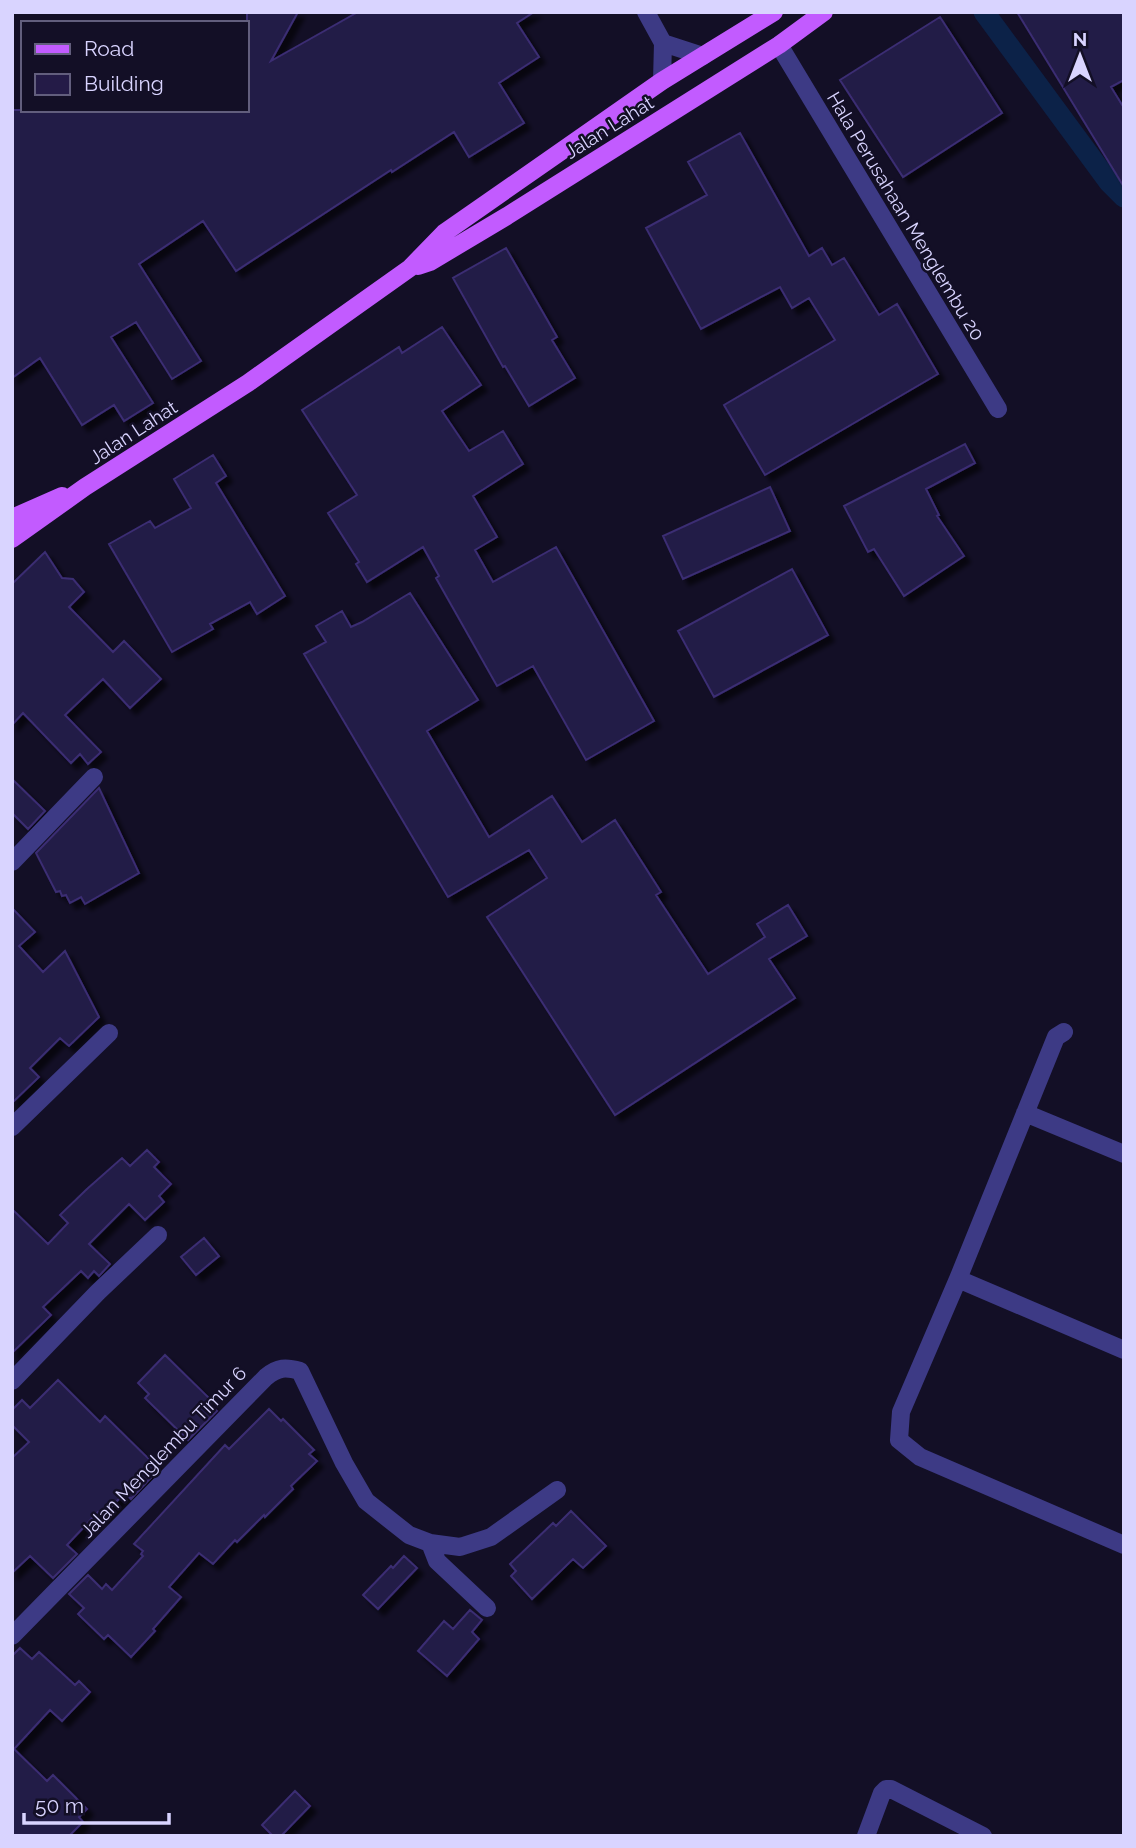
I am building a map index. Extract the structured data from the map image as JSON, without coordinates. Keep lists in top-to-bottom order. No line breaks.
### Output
{"streets":{"main road":["Jalan Lahat"],"street":["Hala Perusahaan Menglembu 20","Jalan Menglembu Timur 6"]},"crossings":[["Jalan Lahat","Hala Perusahaan Menglembu 20"]],"legend":["Road","Building"],"scale_bar":"50 m","north":"top"}
